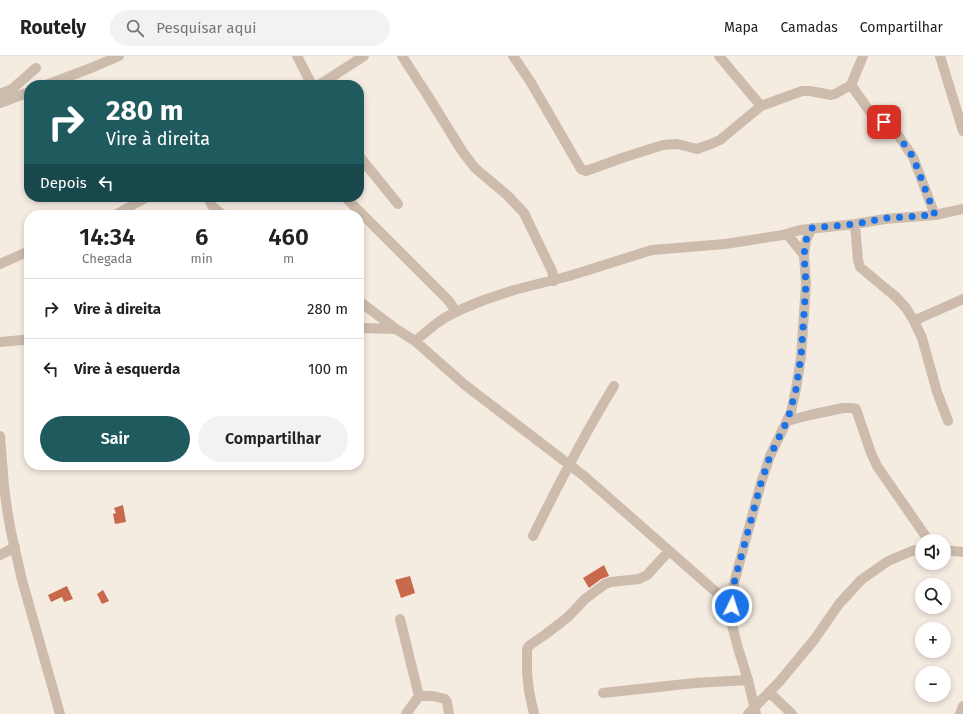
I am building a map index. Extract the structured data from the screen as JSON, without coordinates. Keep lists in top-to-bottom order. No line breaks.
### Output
{"page":{"header":"Routely","search":"Pesquisar aqui","nav":["Mapa","Camadas","Compartilhar"],"turn":["280 m","Vire à direita"],"then":"Depois","eta":["14:34","Chegada","6","min","460","m"],"list":[{"name":"Vire à direita","value":"280 m"},{"name":"Vire à esquerda","value":"100 m"}],"buttons":["Sair","Compartilhar"],"map_buttons":["+","−"]}}
